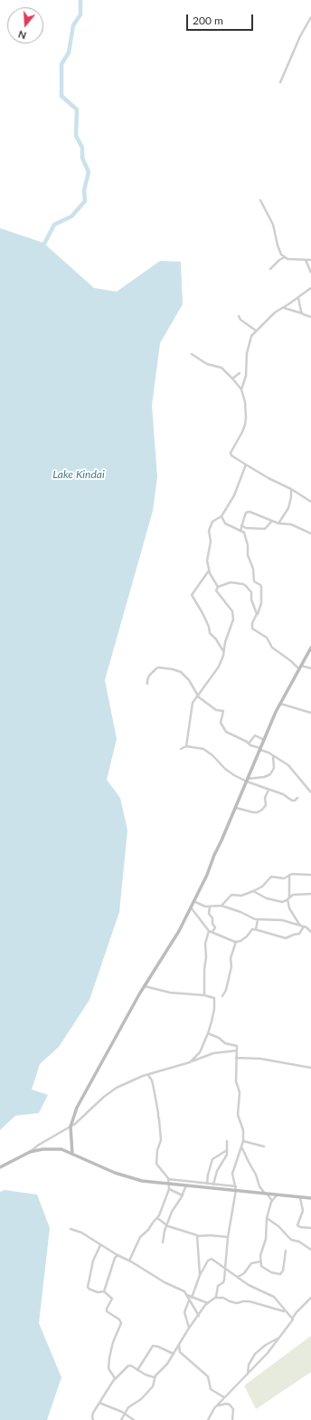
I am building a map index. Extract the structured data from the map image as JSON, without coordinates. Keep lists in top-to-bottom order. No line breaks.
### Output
{"water":["Lake Kindai"],"scale_bar":"200 m","north":"bottom"}
